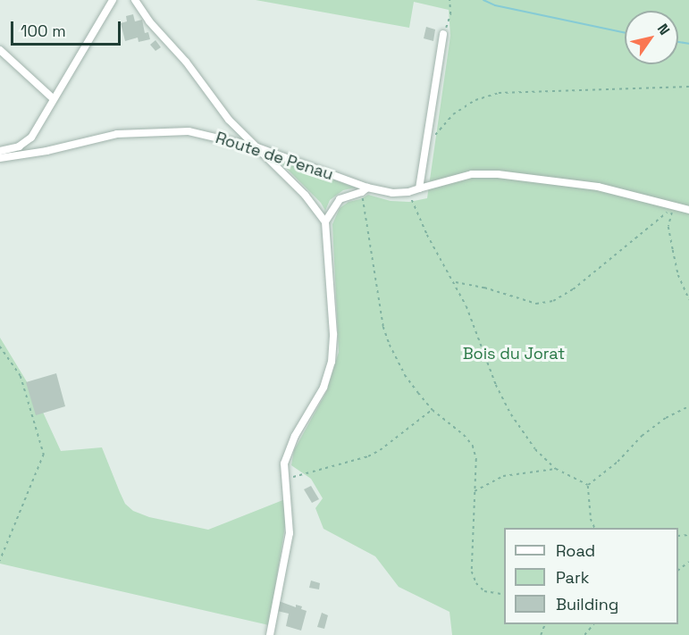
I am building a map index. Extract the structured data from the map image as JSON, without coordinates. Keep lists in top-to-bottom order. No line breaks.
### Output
{"streets":{"street":["Route de Penau"]},"parks":["Bois du Jorat"],"legend":["Road","Park","Building"],"scale_bar":"100 m","north":"top right"}
